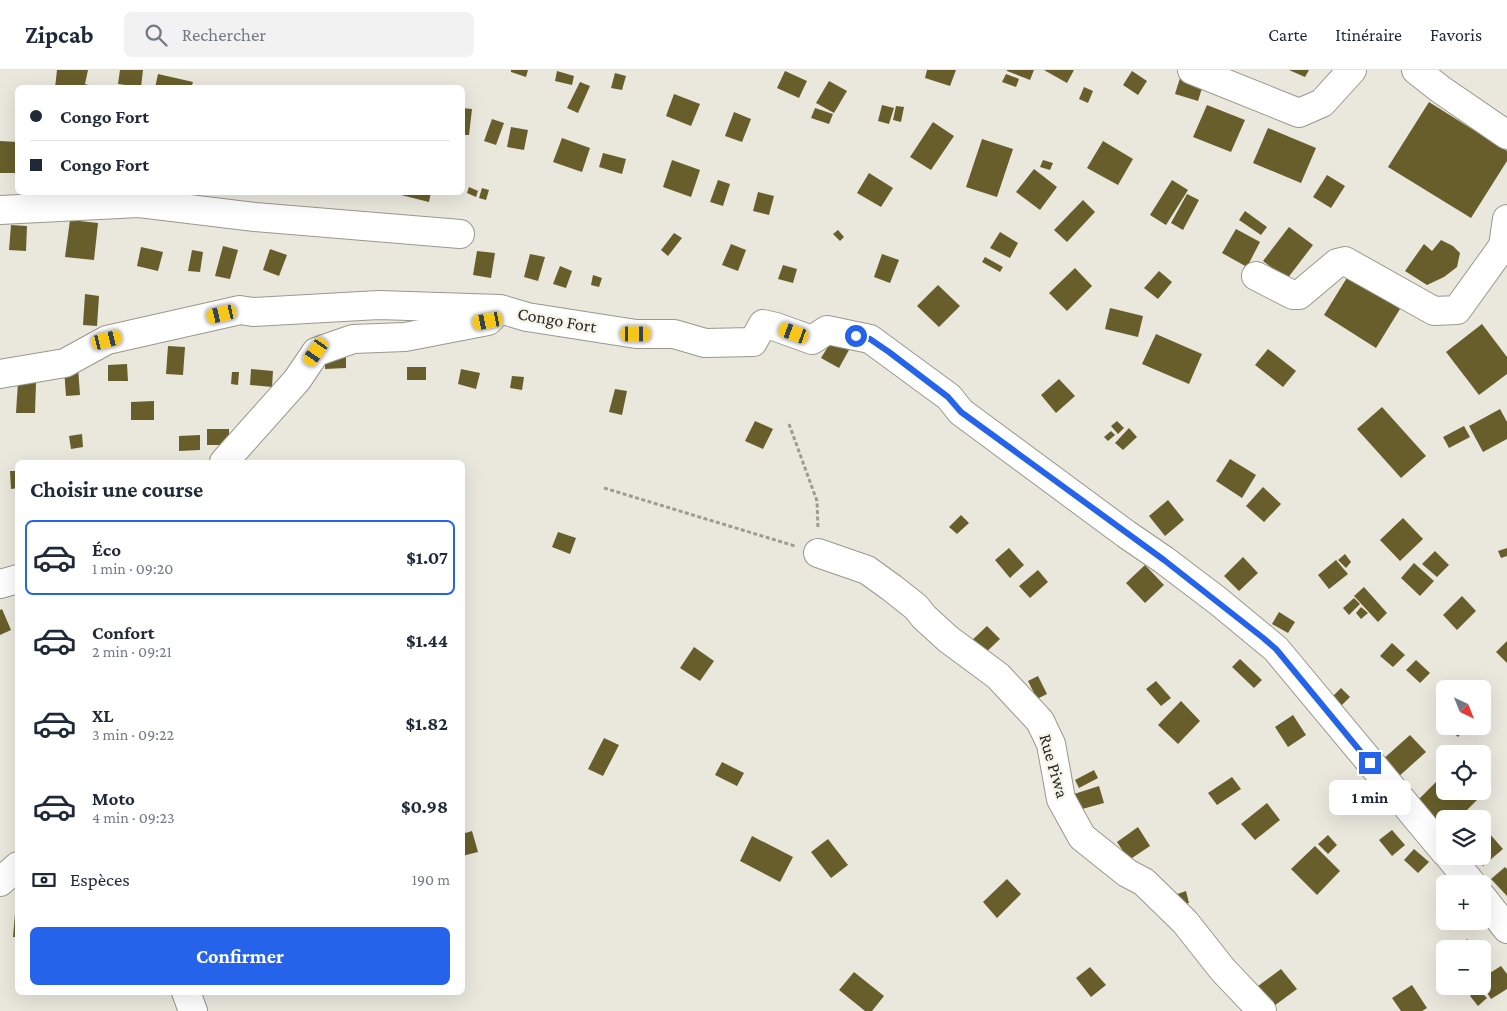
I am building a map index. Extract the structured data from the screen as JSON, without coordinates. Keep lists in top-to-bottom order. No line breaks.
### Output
{"streets":{"street":["Congo Fort","Rue Piwa"]},"north":"bottom right","page":{"header":"Zipcab","search":"Rechercher","nav":["Carte","Itinéraire","Favoris"],"banner":["Congo Fort","Congo Fort"],"heading":"Choisir une course","list":[{"name":"Éco","note":"1 min · 09:20","value":"$1.07"},{"name":"Confort","note":"2 min · 09:21","value":"$1.44"},{"name":"XL","note":"3 min · 09:22","value":"$1.82"},{"name":"Moto","note":"4 min · 09:23","value":"$0.98"}],"map_buttons":["+","−"],"bubble":"1 min","pay":["Espèces","190 m"],"buttons":"Confirmer"}}
